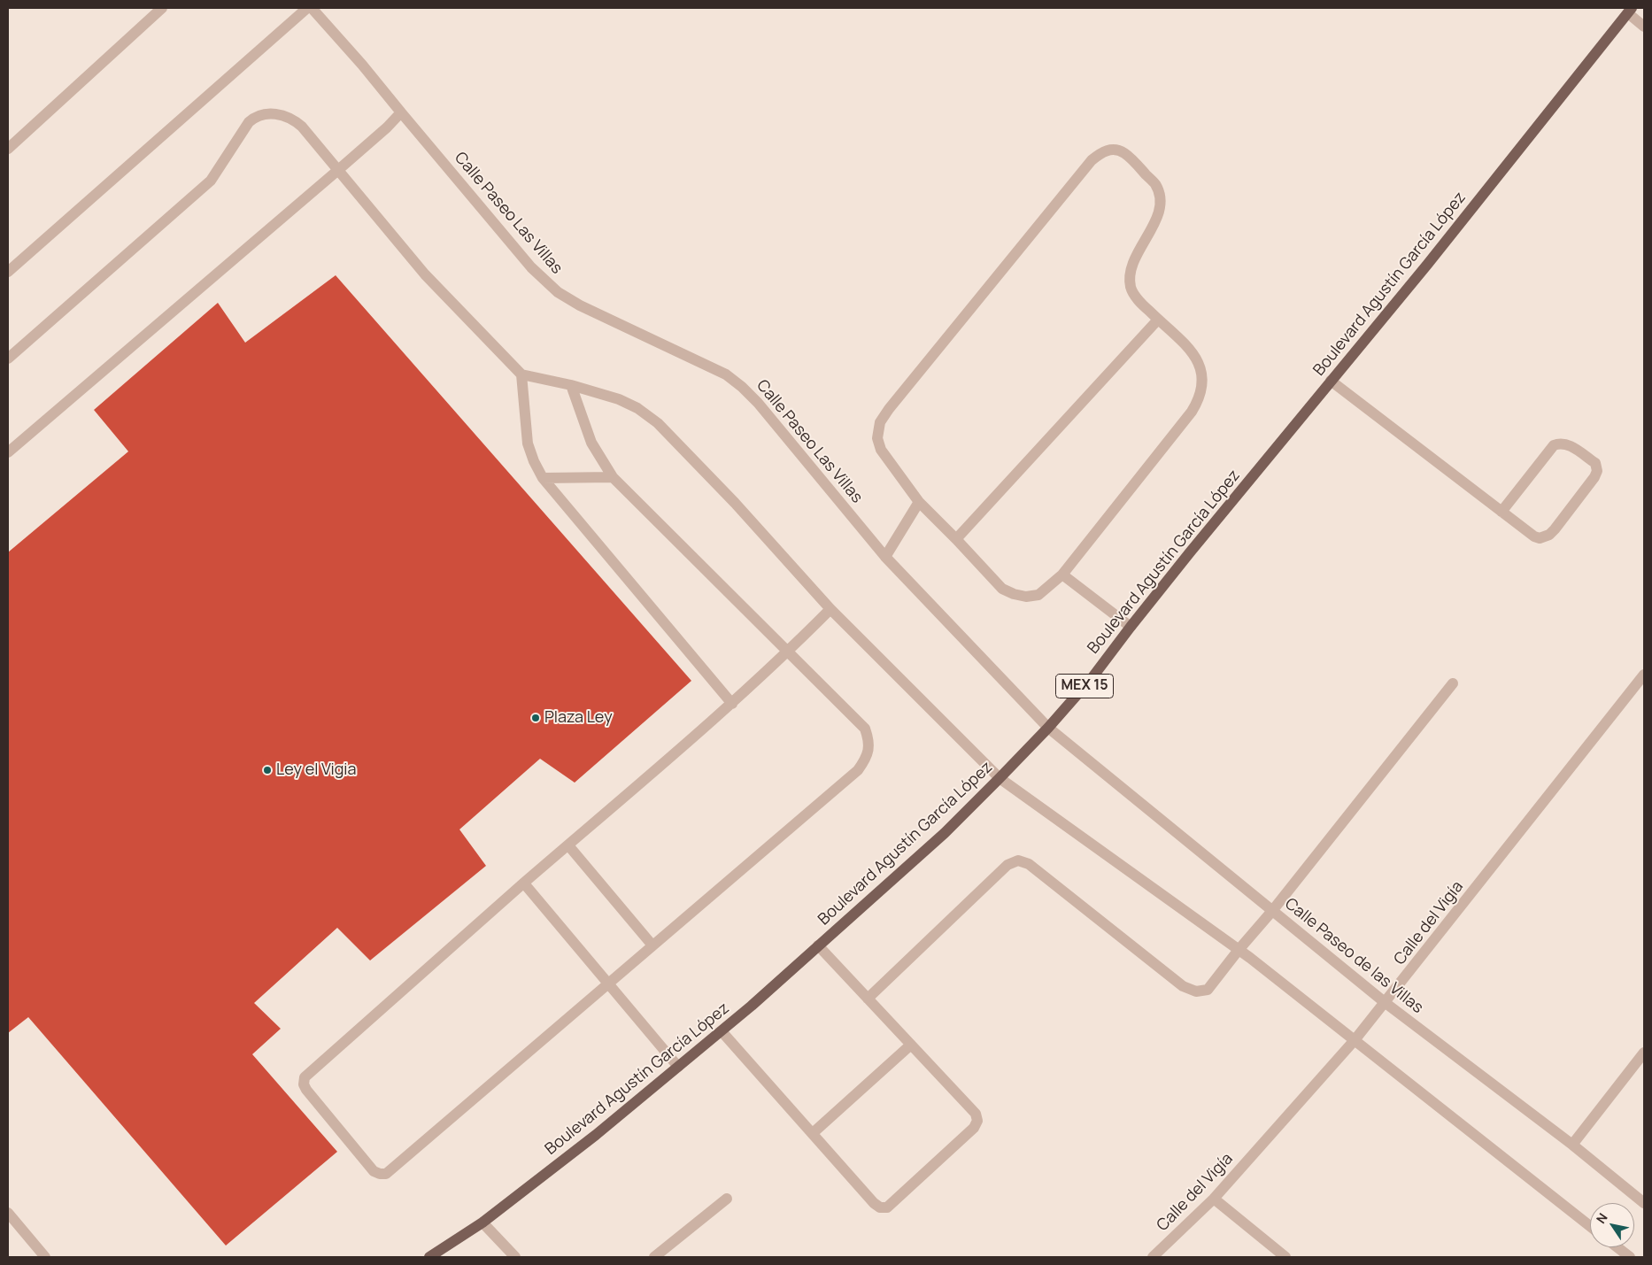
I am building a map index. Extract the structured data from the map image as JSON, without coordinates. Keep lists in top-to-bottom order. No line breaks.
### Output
{"streets":{"main road":["Boulevard Agustín García López","MEX 15"],"street":["Calle Paseo Las Villas","Calle del Vigía","Calle Paseo de las Villas"]},"crossings":[["Calle Paseo Las Villas","Boulevard Agustín García López"],["Calle Paseo Las Villas","Calle Paseo de las Villas"],["Boulevard Agustín García López","Calle Paseo de las Villas"],["Calle del Vigía","Calle Paseo de las Villas"]],"places":["Plaza Ley","Ley el Vigia"],"north":"top left"}
